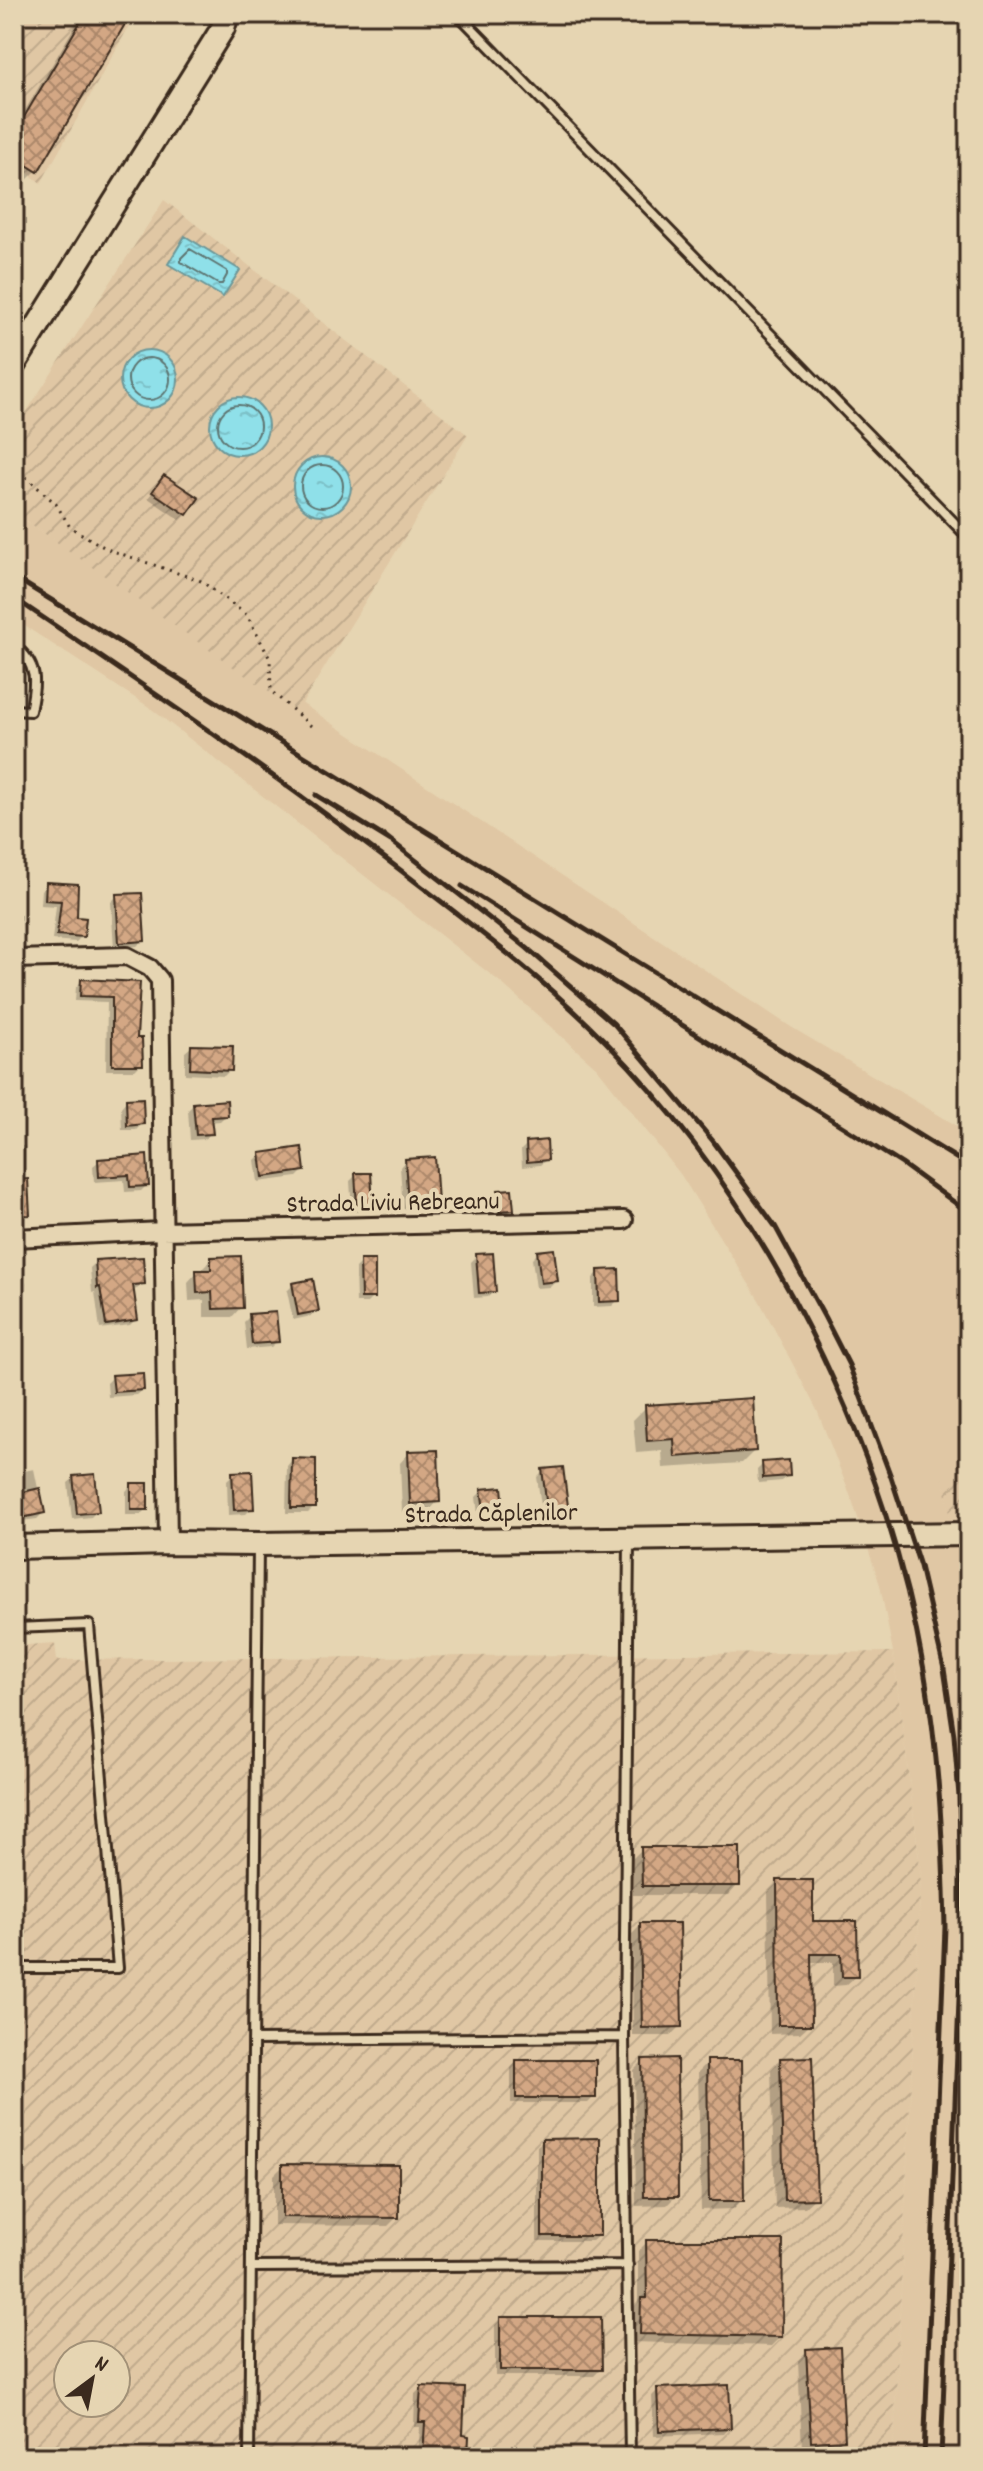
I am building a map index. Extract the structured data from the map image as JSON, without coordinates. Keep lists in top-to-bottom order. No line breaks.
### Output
{"streets":{"street":["Strada Liviu Rebreanu","Strada Căplenilor"]},"north":"top right"}
